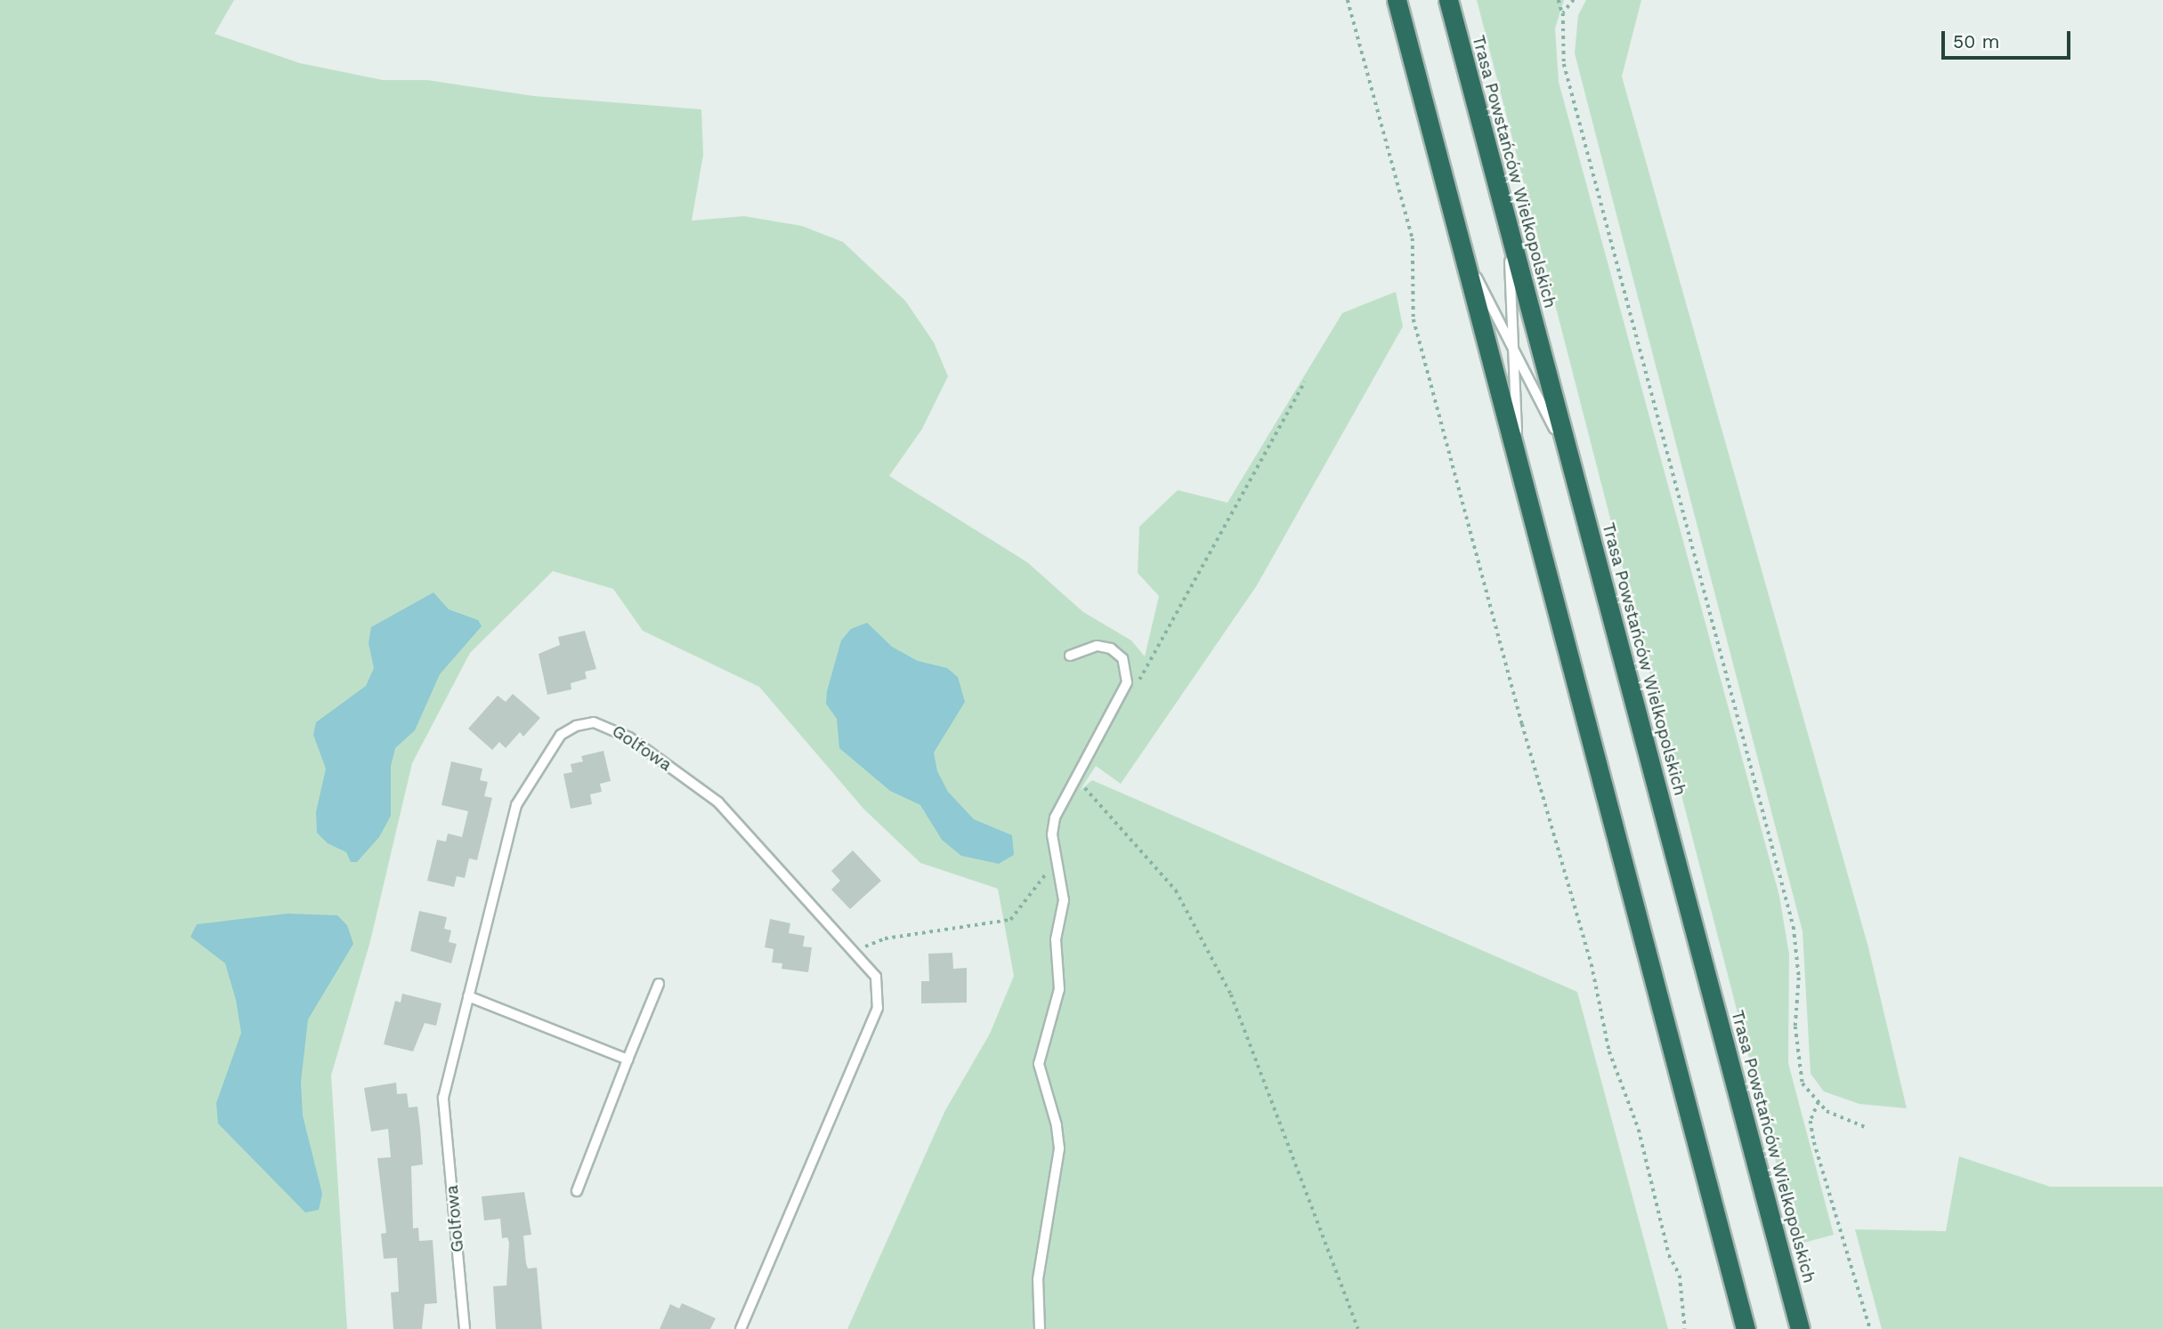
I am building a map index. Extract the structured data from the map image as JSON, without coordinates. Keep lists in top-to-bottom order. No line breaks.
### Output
{"streets":{"highway":["Trasa Powstańców Wielkopolskich"],"lane":["Golfowa"]},"scale_bar":"50 m"}
